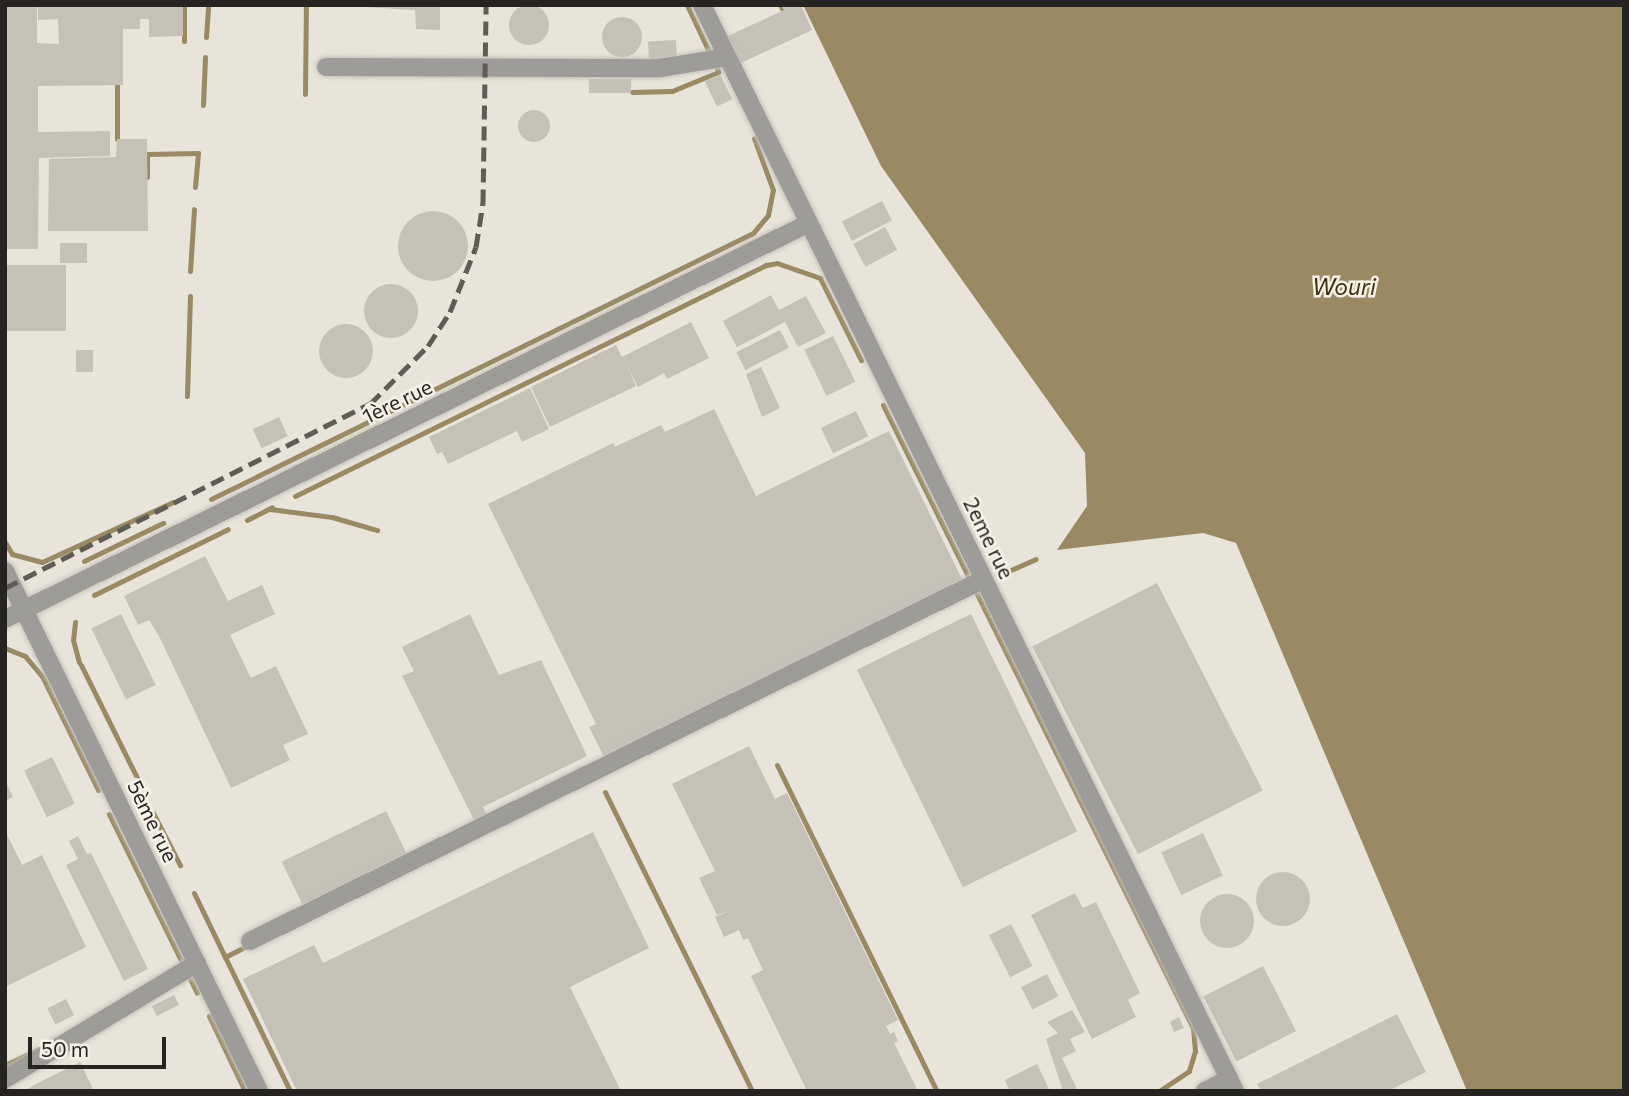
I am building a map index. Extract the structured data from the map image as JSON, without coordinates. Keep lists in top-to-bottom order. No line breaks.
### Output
{"streets":{"street":["1ère rue","2eme rue","5ème rue"]},"crossings":[["1ère rue","2eme rue"],["1ère rue","5ème rue"]],"water":["Wouri"],"scale_bar":"50 m"}
